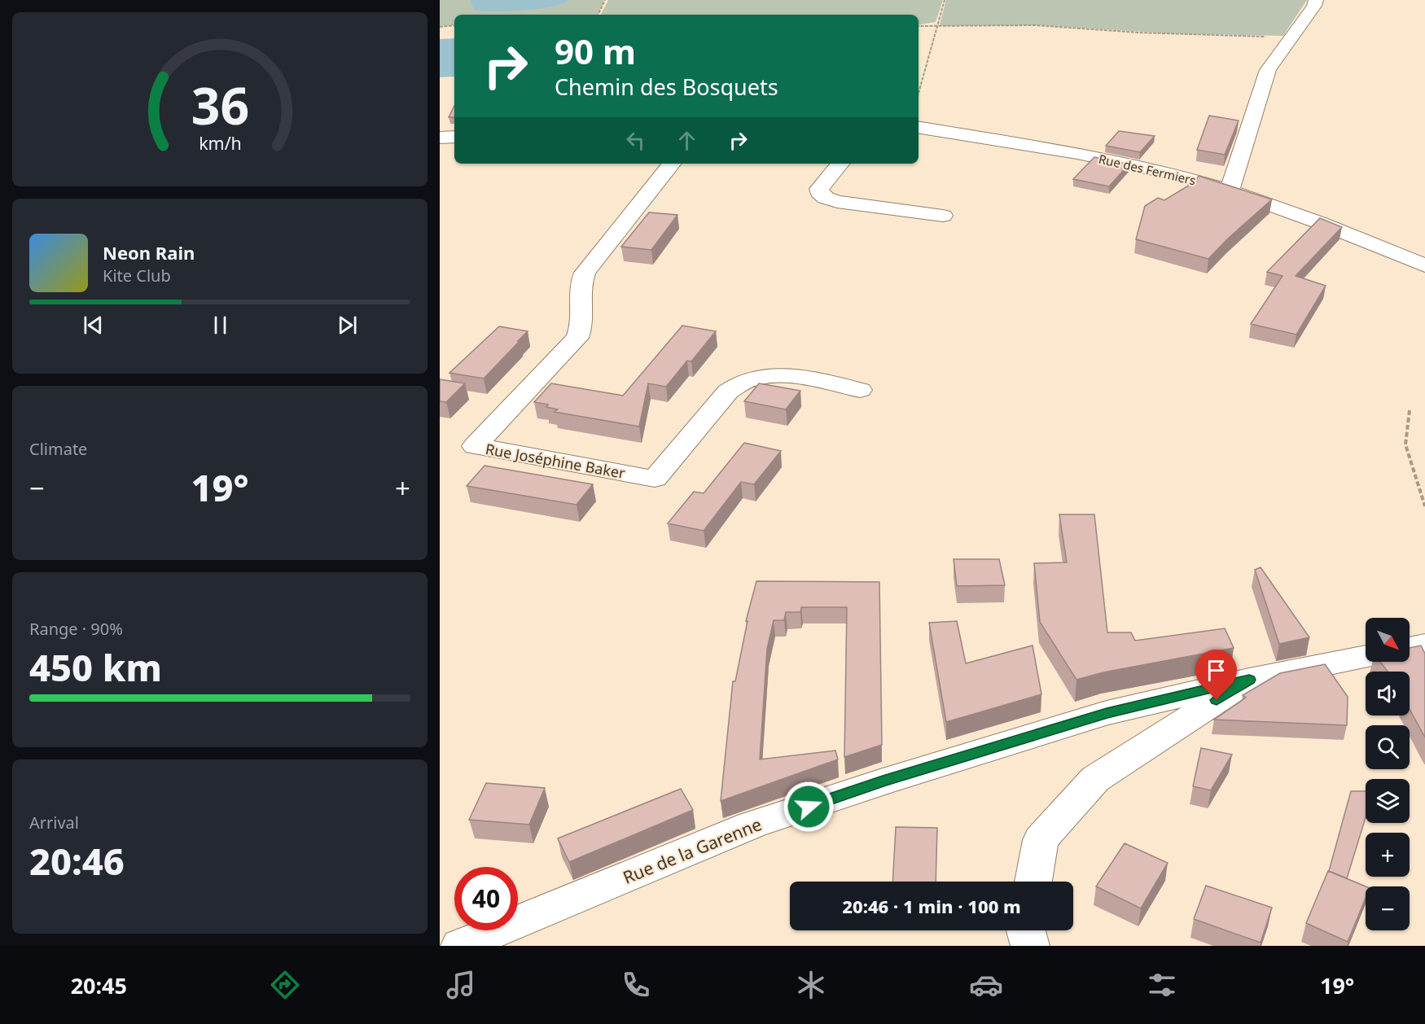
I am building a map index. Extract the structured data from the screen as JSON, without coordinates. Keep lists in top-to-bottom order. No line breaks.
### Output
{"streets":{"street":["Rue des Fermiers","Rue Joséphine Baker","Rue de la Garenne"]},"north":"bottom right","page":{"turn":["90 m","Chemin des Bosquets"],"song":["Neon Rain","Kite Club"],"tile":["Climate",["Range · 90%","450 km"],["Arrival","20:46"]],"heat":["−","19°","+"],"map_buttons":["+","−"],"limit":"40","trip":"20:46 · 1 min · 100 m","tabs":["20:45","19°"],"gauge":["36","km/h"]}}
